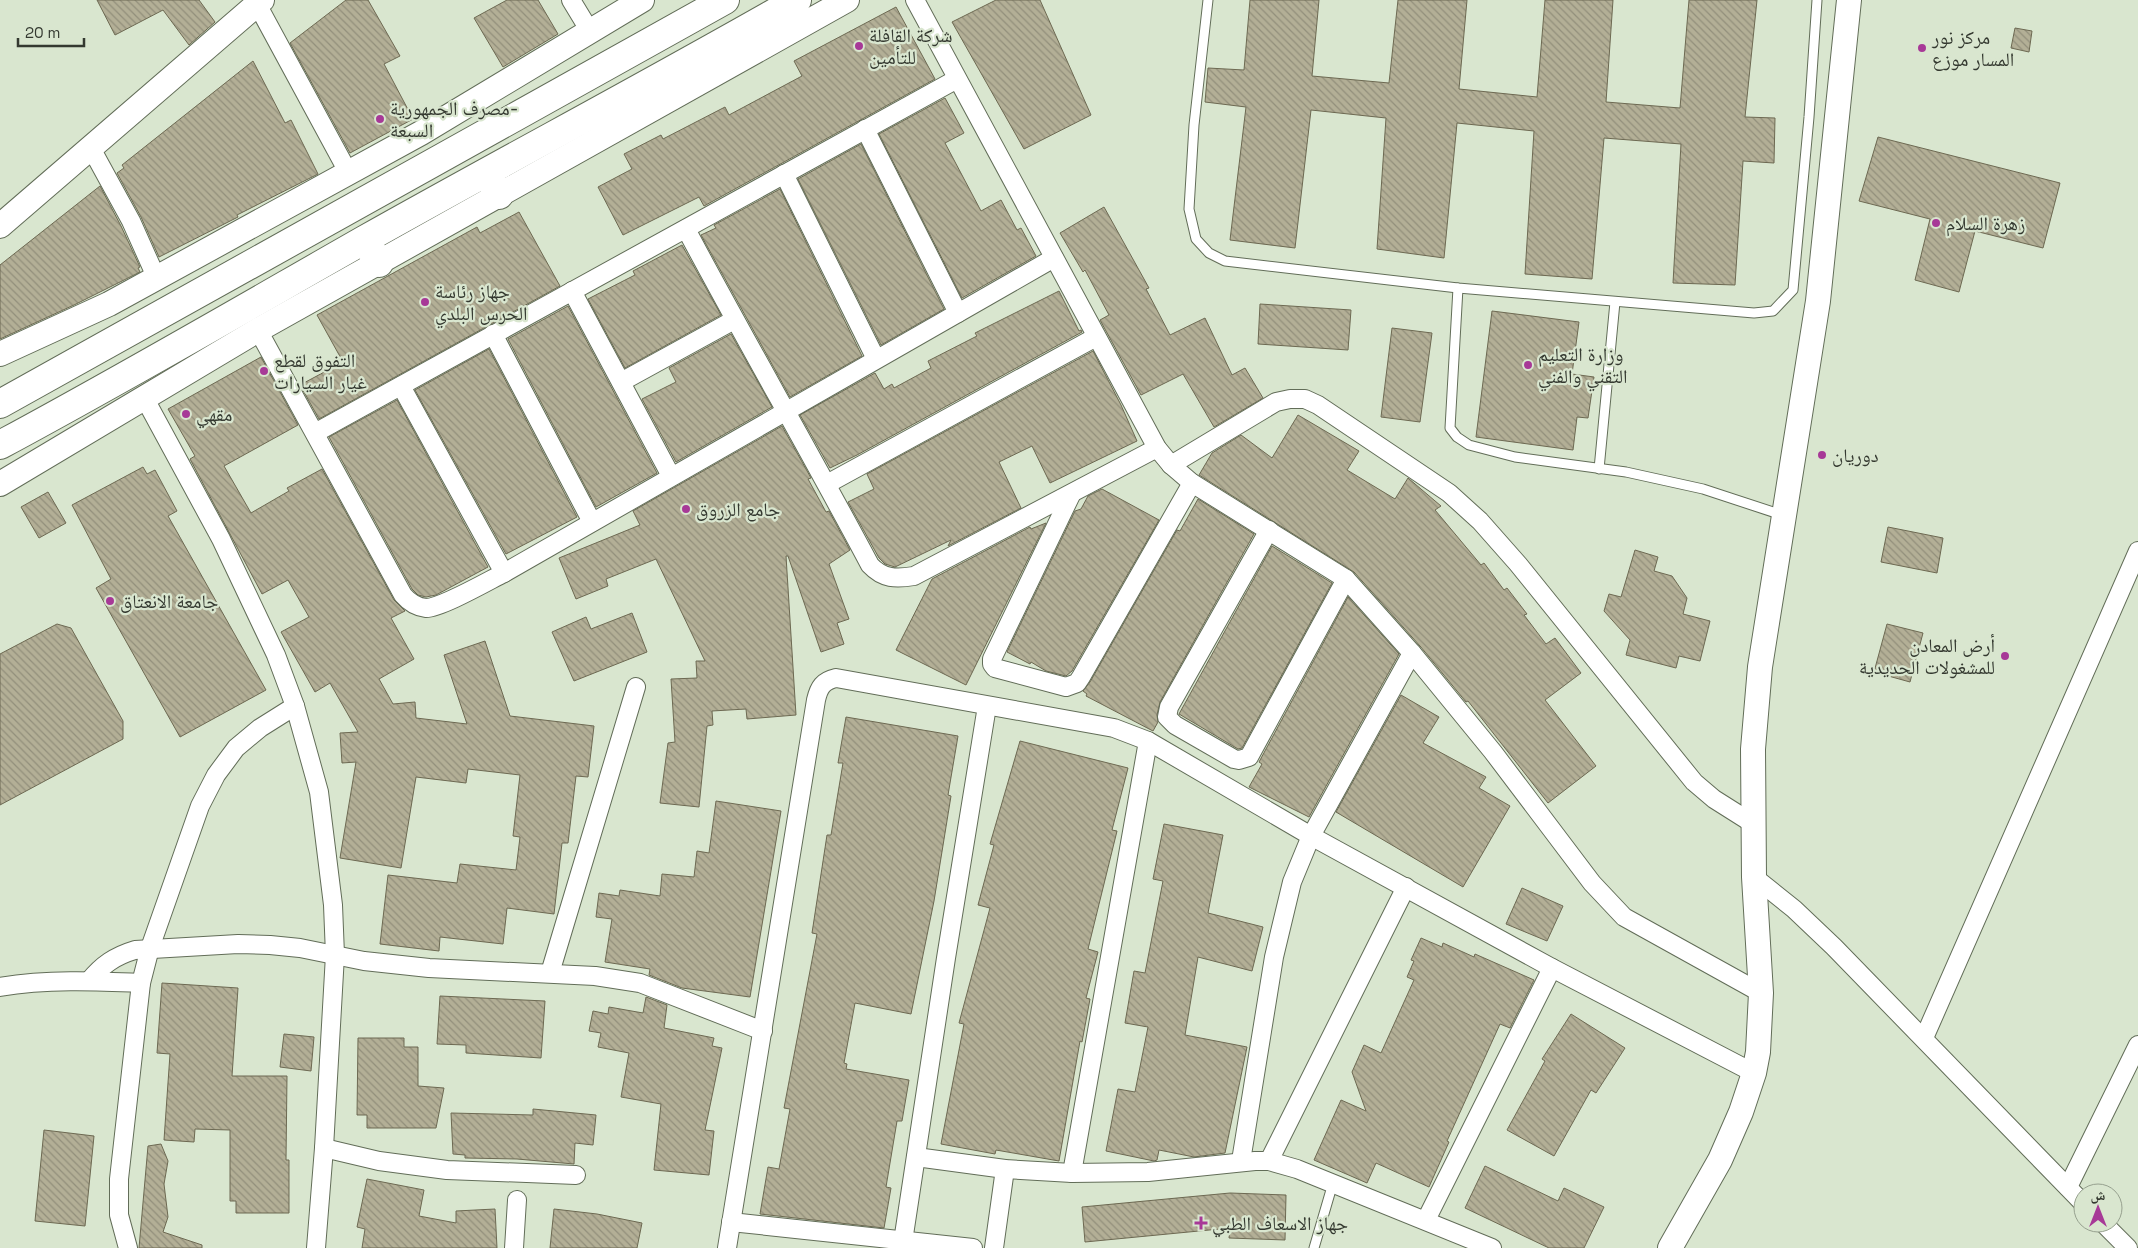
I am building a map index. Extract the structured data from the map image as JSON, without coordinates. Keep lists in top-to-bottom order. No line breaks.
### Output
{"places":{"other":["شركة القافلة للتأمين","مركز نور المسار موزع","مصرف الجمهورية- السبعة","زهرة السلام","جهاز رئاسة الحرس البلدي","وزارة التعليم التقني والفني","التفوق لقطع غيار السيارات","مقهي","دوريان","جامع الزروق","جامعة الانعتاق","أرض المعادن للمشغولات الحديدية"],"health":["جهاز الاسعاف الطبي"]},"scale_bar":"20 m","north":"top"}
